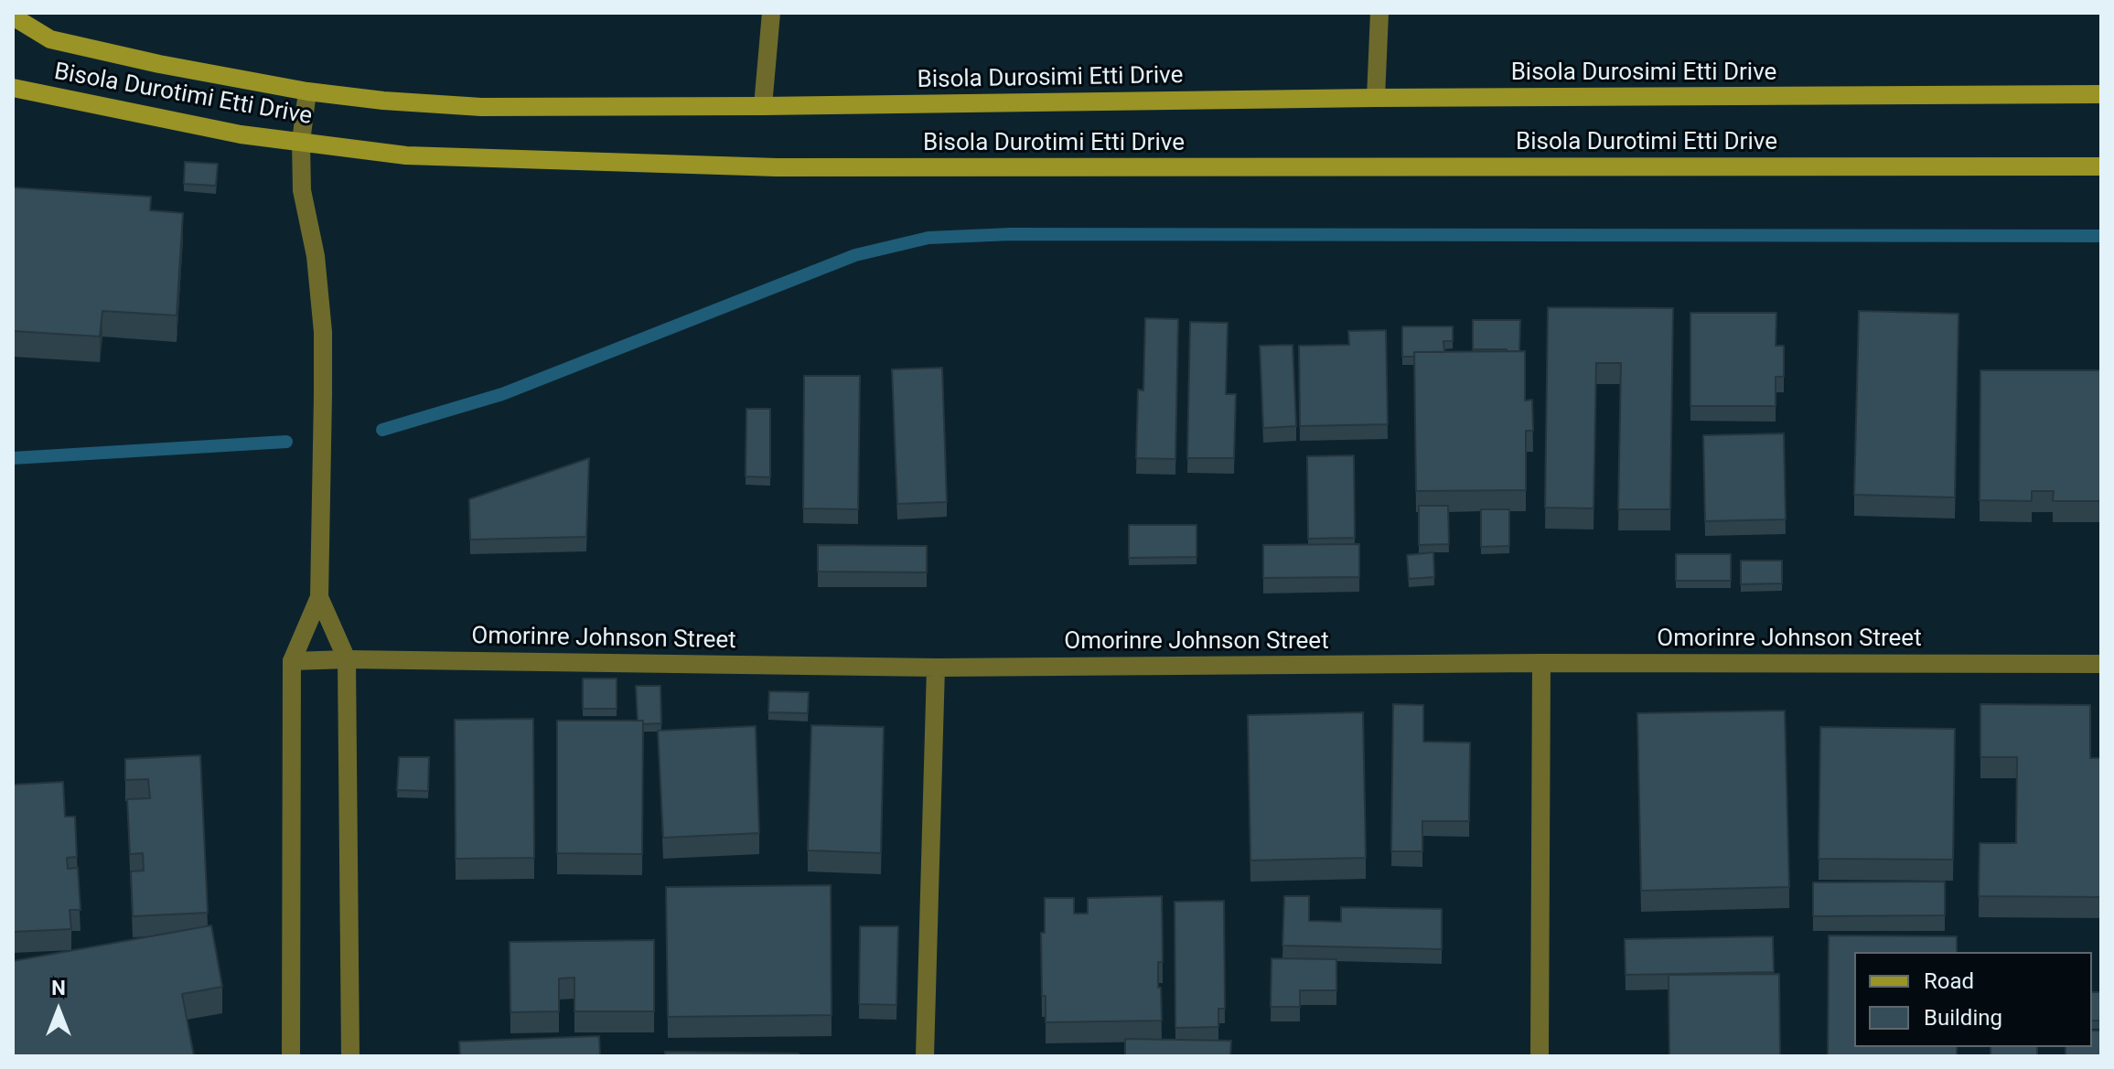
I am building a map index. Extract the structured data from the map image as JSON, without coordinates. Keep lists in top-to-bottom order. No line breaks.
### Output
{"streets":{"main road":["Bisola Durosimi Etti Drive","Bisola Durotimi Etti Drive"],"street":["Omorinre Johnson Street"]},"legend":["Road","Building"],"north":"top"}
